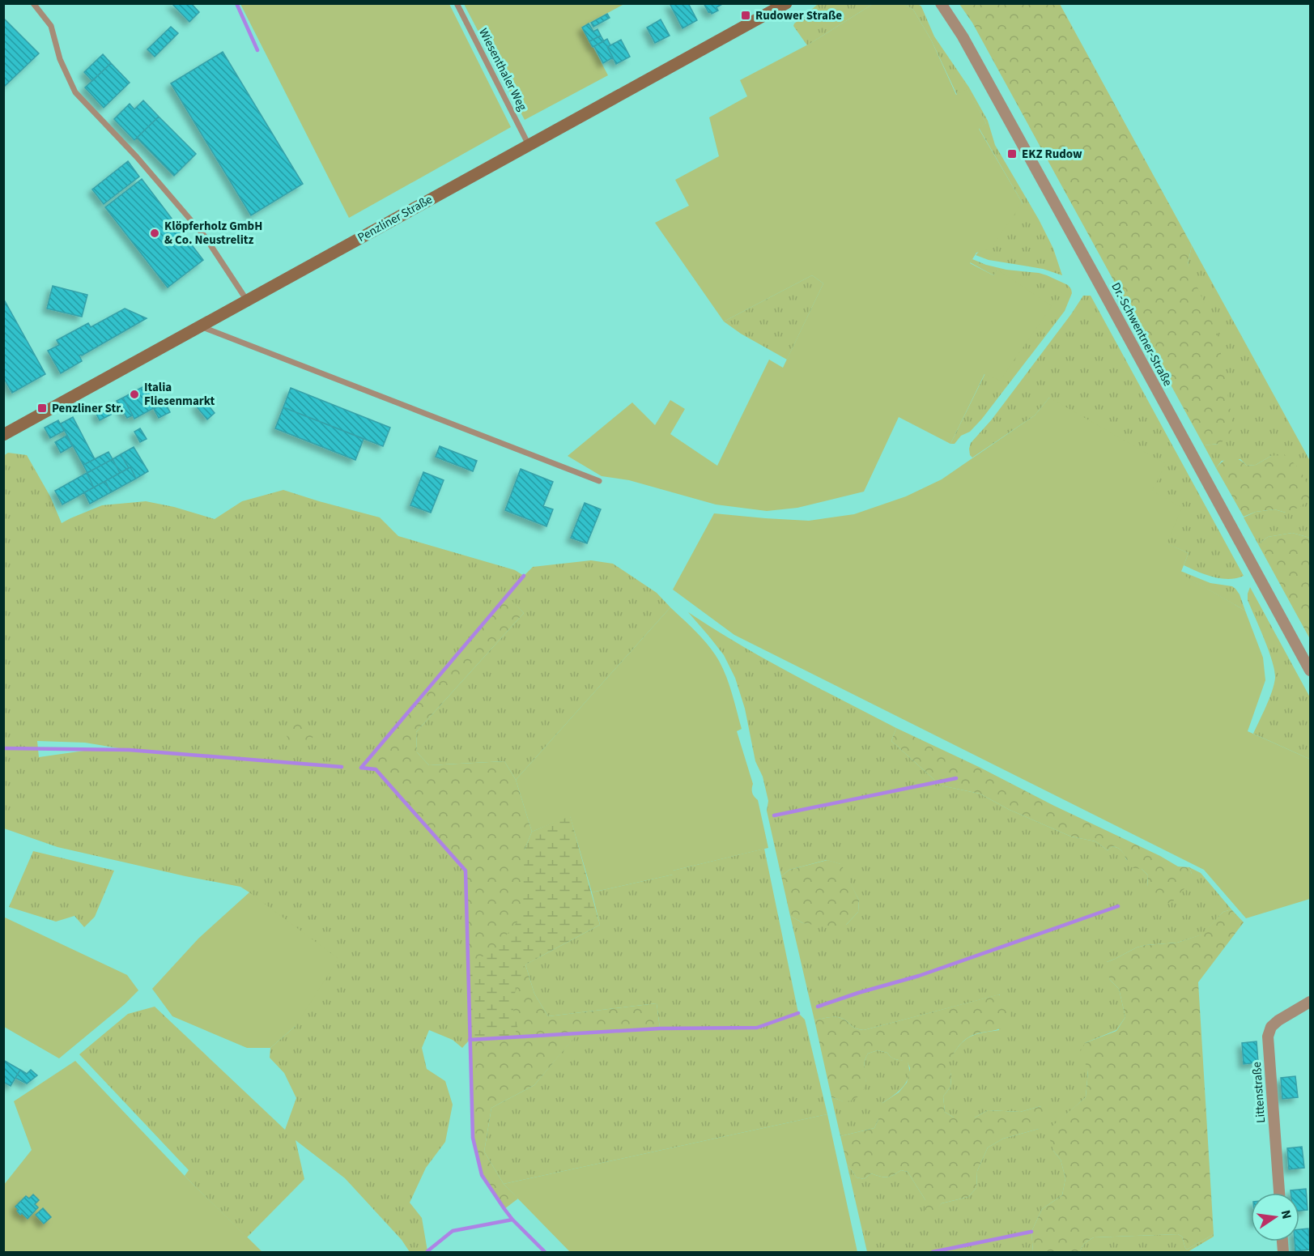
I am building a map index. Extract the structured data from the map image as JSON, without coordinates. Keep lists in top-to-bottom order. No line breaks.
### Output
{"streets":{"main road":["Penzliner Straße"],"street":["Dr.-Schwentner-Straße","Littenstraße"],"lane":["Wiesenthaler Weg"]},"crossings":[["Wiesenthaler Weg","Penzliner Straße"]],"places":{"transit":["Rudower Straße","EKZ Rudow","Penzliner Str."],"other":["Klöpferholz GmbH & Co. Neustrelitz","Italia Fliesenmarkt"]},"north":"right"}
